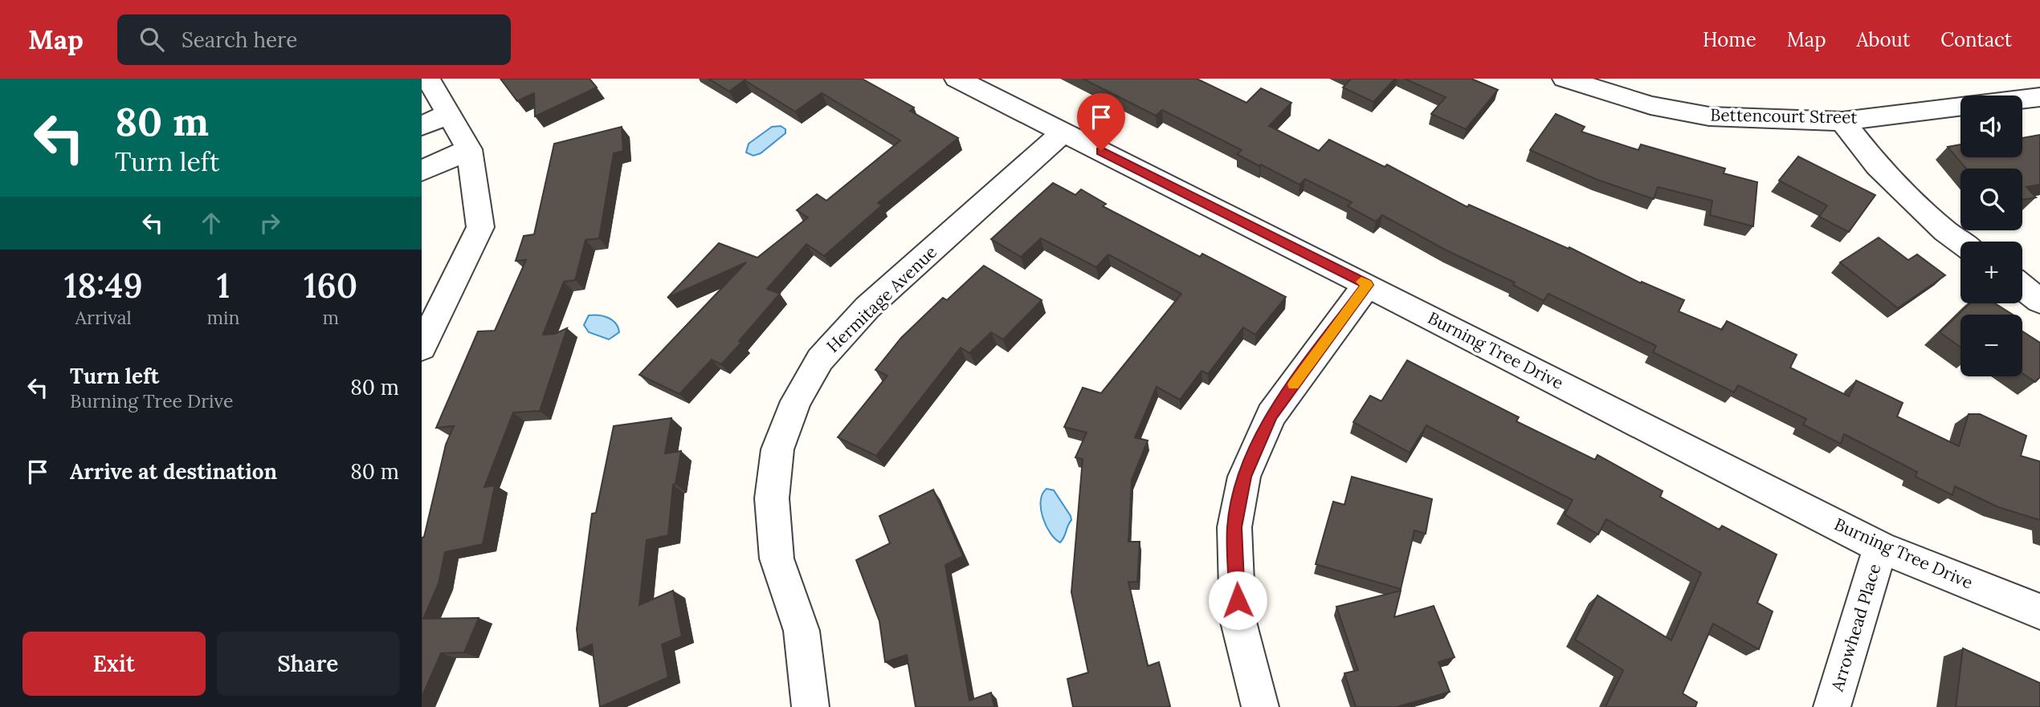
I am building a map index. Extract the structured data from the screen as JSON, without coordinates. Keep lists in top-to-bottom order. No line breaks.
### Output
{"streets":{"street":["Bettencourt Street","Hermitage Avenue","Burning Tree Drive","Arrowhead Place"]},"crossings":[["Hermitage Avenue","Burning Tree Drive"],["Burning Tree Drive","Arrowhead Place"]],"page":{"header":"Map","search":"Search here","nav":["Home","Map","About","Contact"],"turn":["80 m","Turn left"],"map_buttons":["+","−"],"eta":["18:49","Arrival","1","min","160","m"],"list":[{"name":"Turn left","note":"Burning Tree Drive","value":"80 m"},{"name":"Arrive at destination","value":"80 m"}],"buttons":["Exit","Share"]}}
